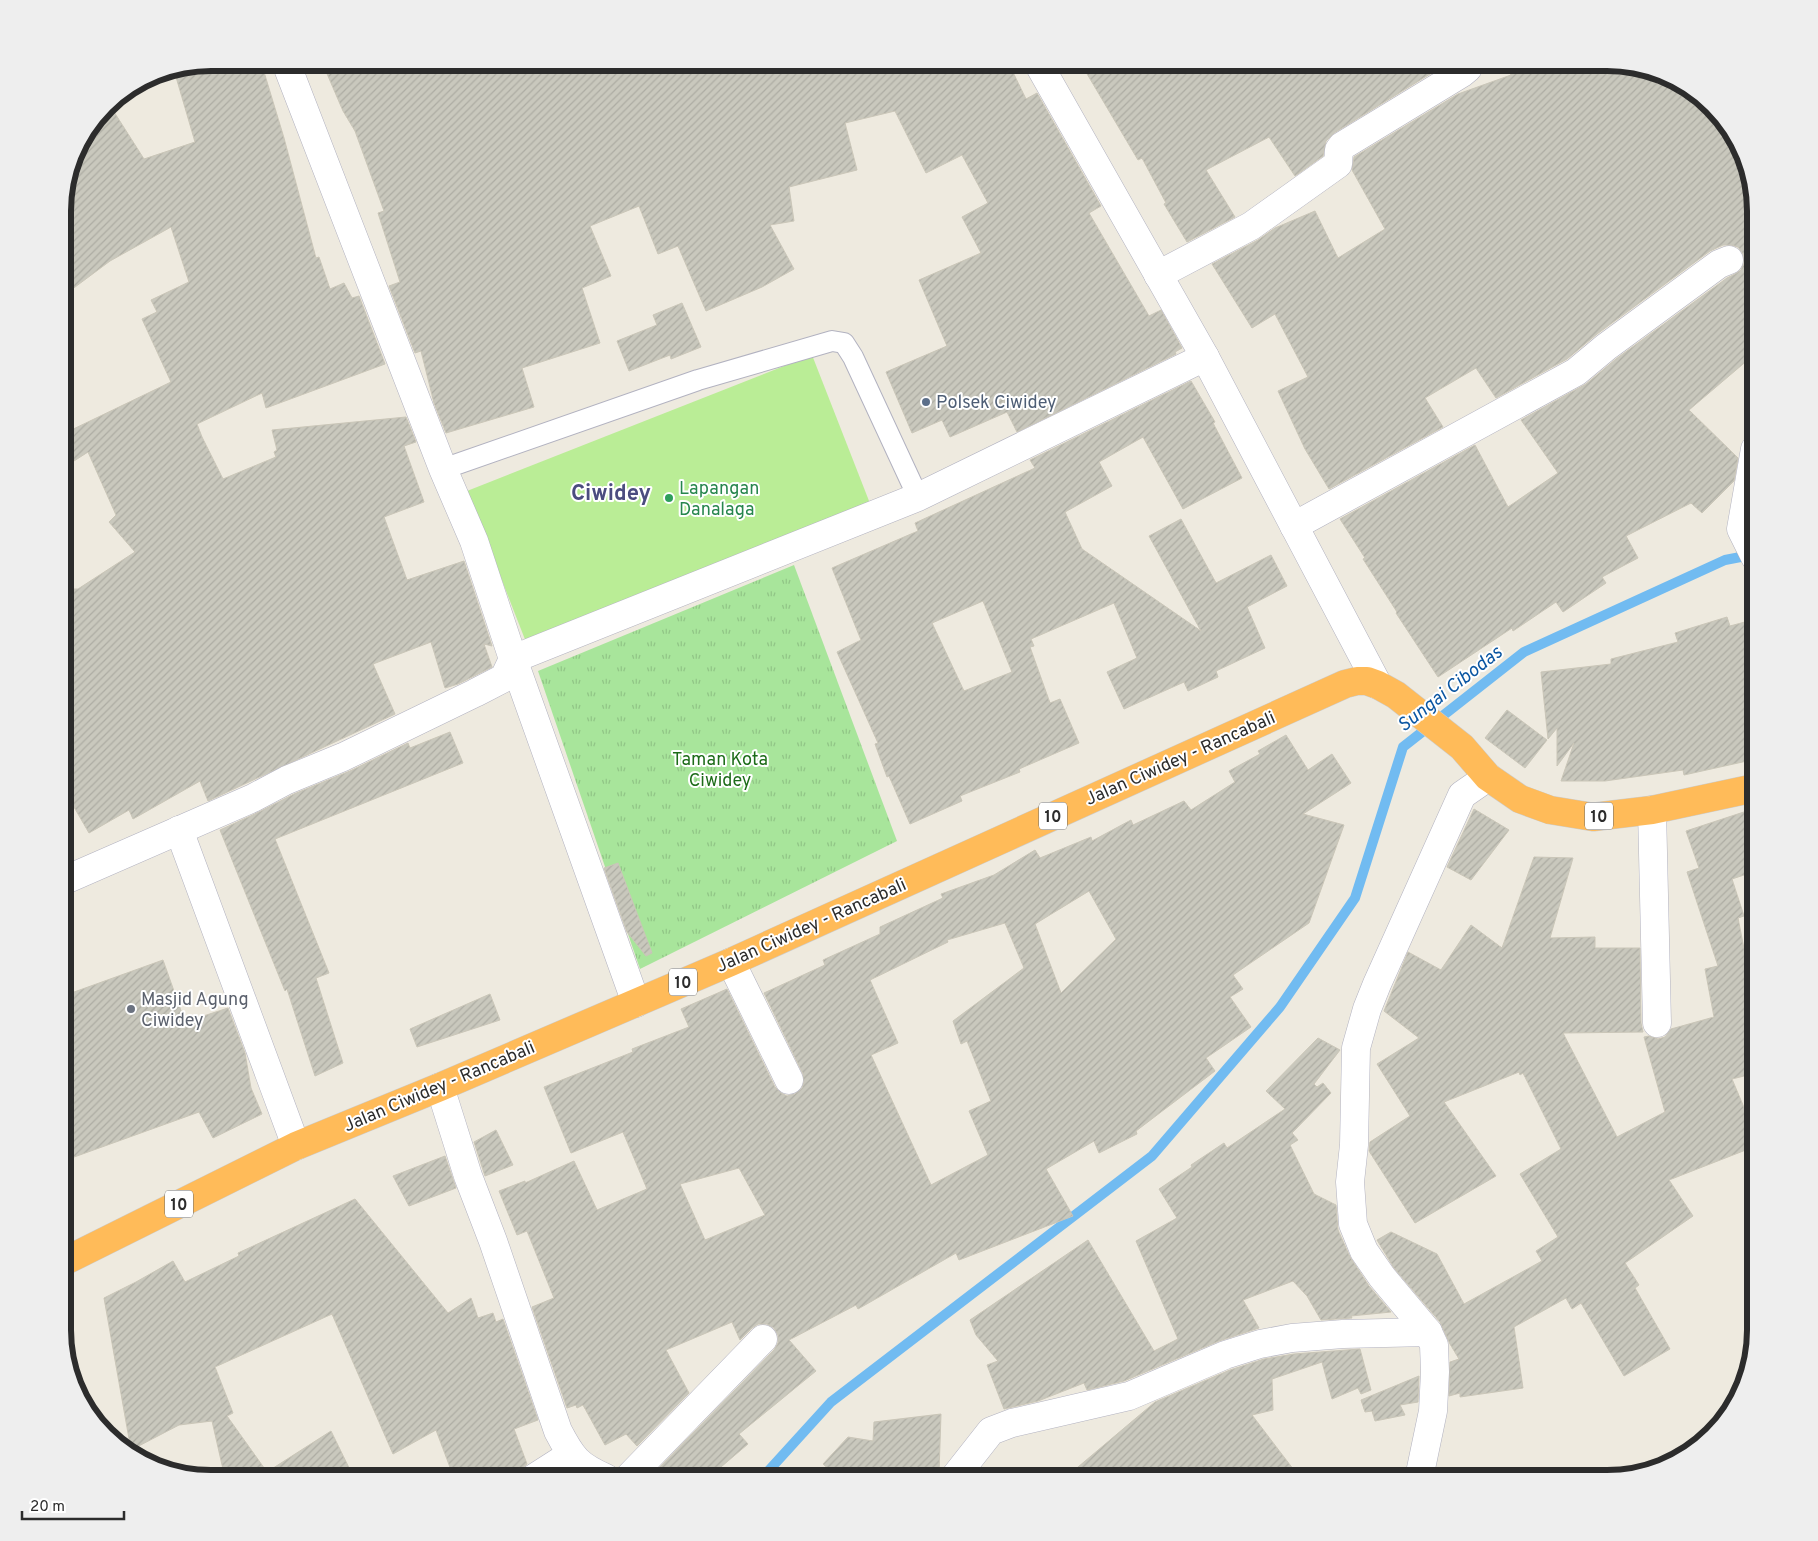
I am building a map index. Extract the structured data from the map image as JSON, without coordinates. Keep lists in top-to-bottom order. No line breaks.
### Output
{"streets":{"highway":["Jalan Ciwidey - Rancabali","10"]},"crossings":[["Jalan Ciwidey - Rancabali","10"]],"districts":["Ciwidey"],"water":["Sungai Cibodas"],"parks":["Taman Kota Ciwidey"],"places":["Polsek Ciwidey","Lapangan Danalaga","Masjid Agung Ciwidey"],"scale_bar":"20 m"}
